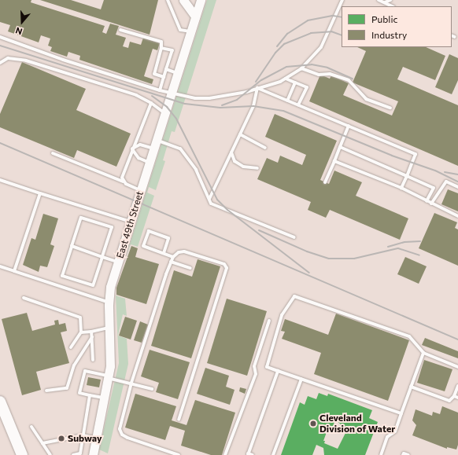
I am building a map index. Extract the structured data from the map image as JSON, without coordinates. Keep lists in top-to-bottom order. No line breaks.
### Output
{"streets":{"street":["East 49th Street"]},"places":["Cleveland Division of Water","Subway"],"legend":["Public","Industry"],"north":"bottom"}
